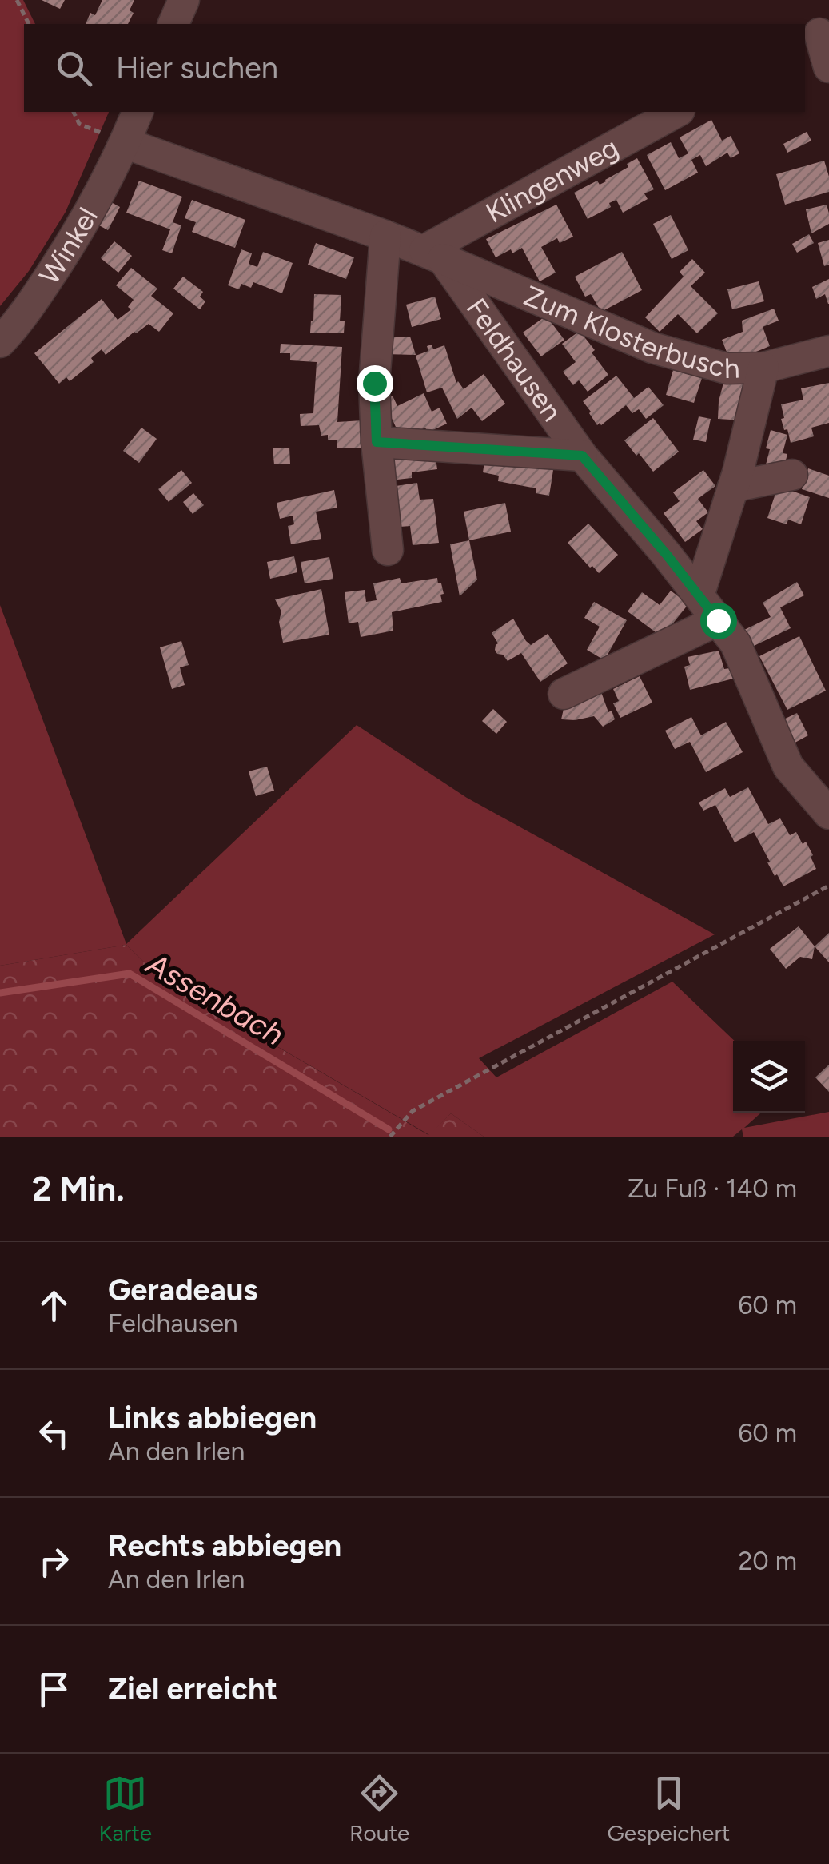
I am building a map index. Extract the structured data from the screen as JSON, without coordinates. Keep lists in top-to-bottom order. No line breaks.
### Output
{"streets":{"street":["Klingenweg","Winkel","Zum Klosterbusch","Feldhausen"]},"crossings":[["Klingenweg","Zum Klosterbusch"],["Klingenweg","Feldhausen"],["Zum Klosterbusch","Feldhausen"]],"water":["Assenbach"],"page":{"search":"Hier suchen","heading":["2 Min.","Zu Fuß · 140 m"],"list":[["Geradeaus","Feldhausen","60 m"],["Links abbiegen","An den Irlen","60 m"],["Rechts abbiegen","An den Irlen","20 m"],"Ziel erreicht"],"nav":["Karte","Route","Gespeichert"]}}
